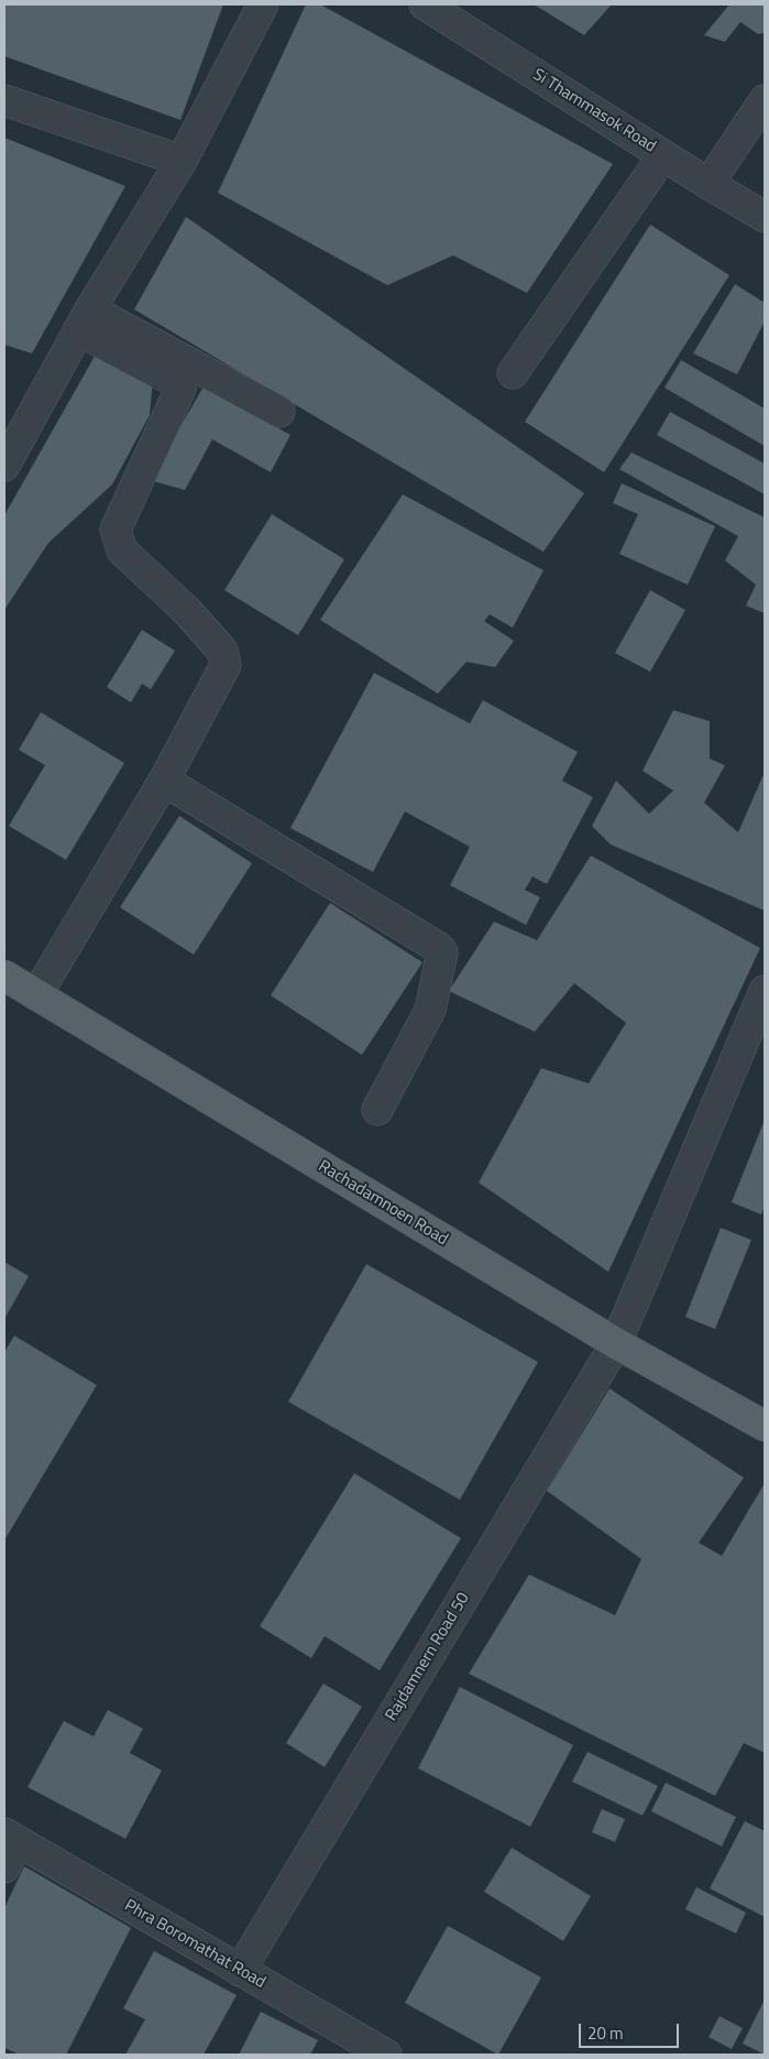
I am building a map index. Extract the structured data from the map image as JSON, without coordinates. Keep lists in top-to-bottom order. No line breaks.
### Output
{"streets":{"main road":["Rachadamnoen Road"],"street":["Si Thammasok Road","Rajdamnern Road 50","Phra Boromathat Road"]},"crossings":[["Rachadamnoen Road","Rajdamnern Road 50"],["Rajdamnern Road 50","Phra Boromathat Road"]],"scale_bar":"20 m"}
